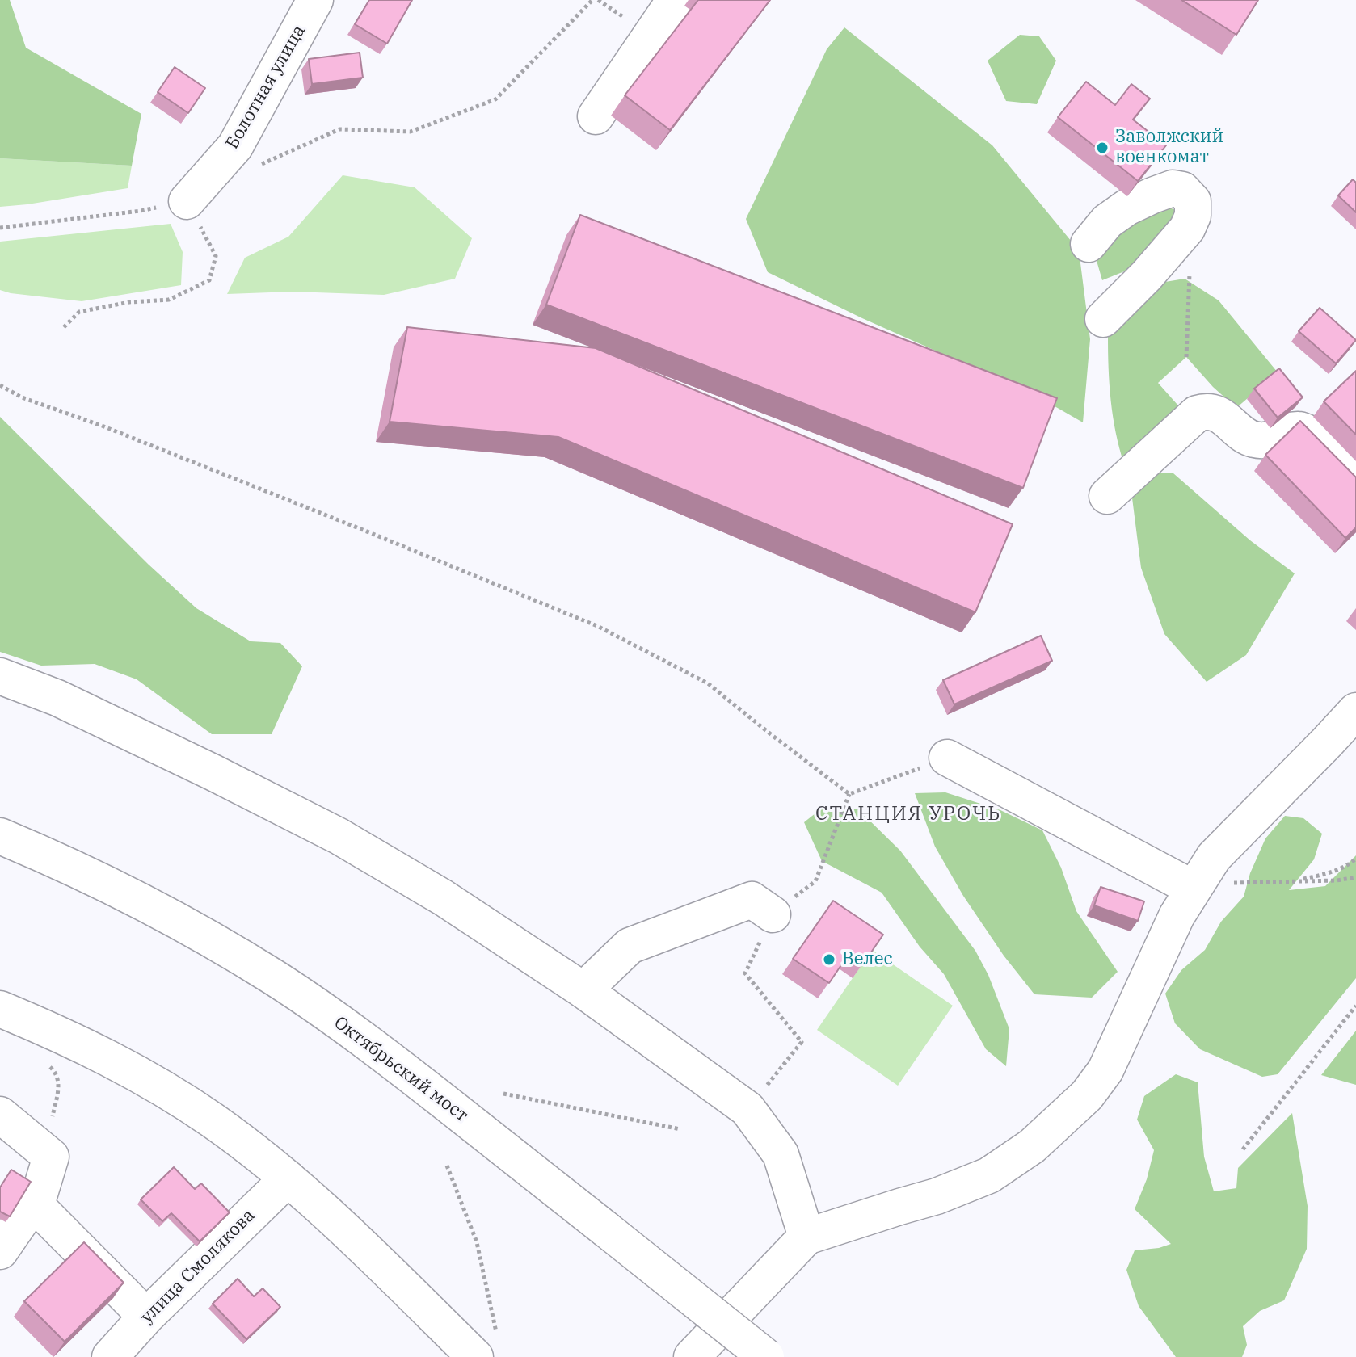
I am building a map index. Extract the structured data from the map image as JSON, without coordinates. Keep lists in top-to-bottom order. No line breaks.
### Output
{"streets":{"main road":["Болотная улица","Октябрьский мост","улица Смолякова"]},"districts":["СТАНЦИЯ УРОЧЬ"],"places":["Заволжский военкомат","Велес"]}
